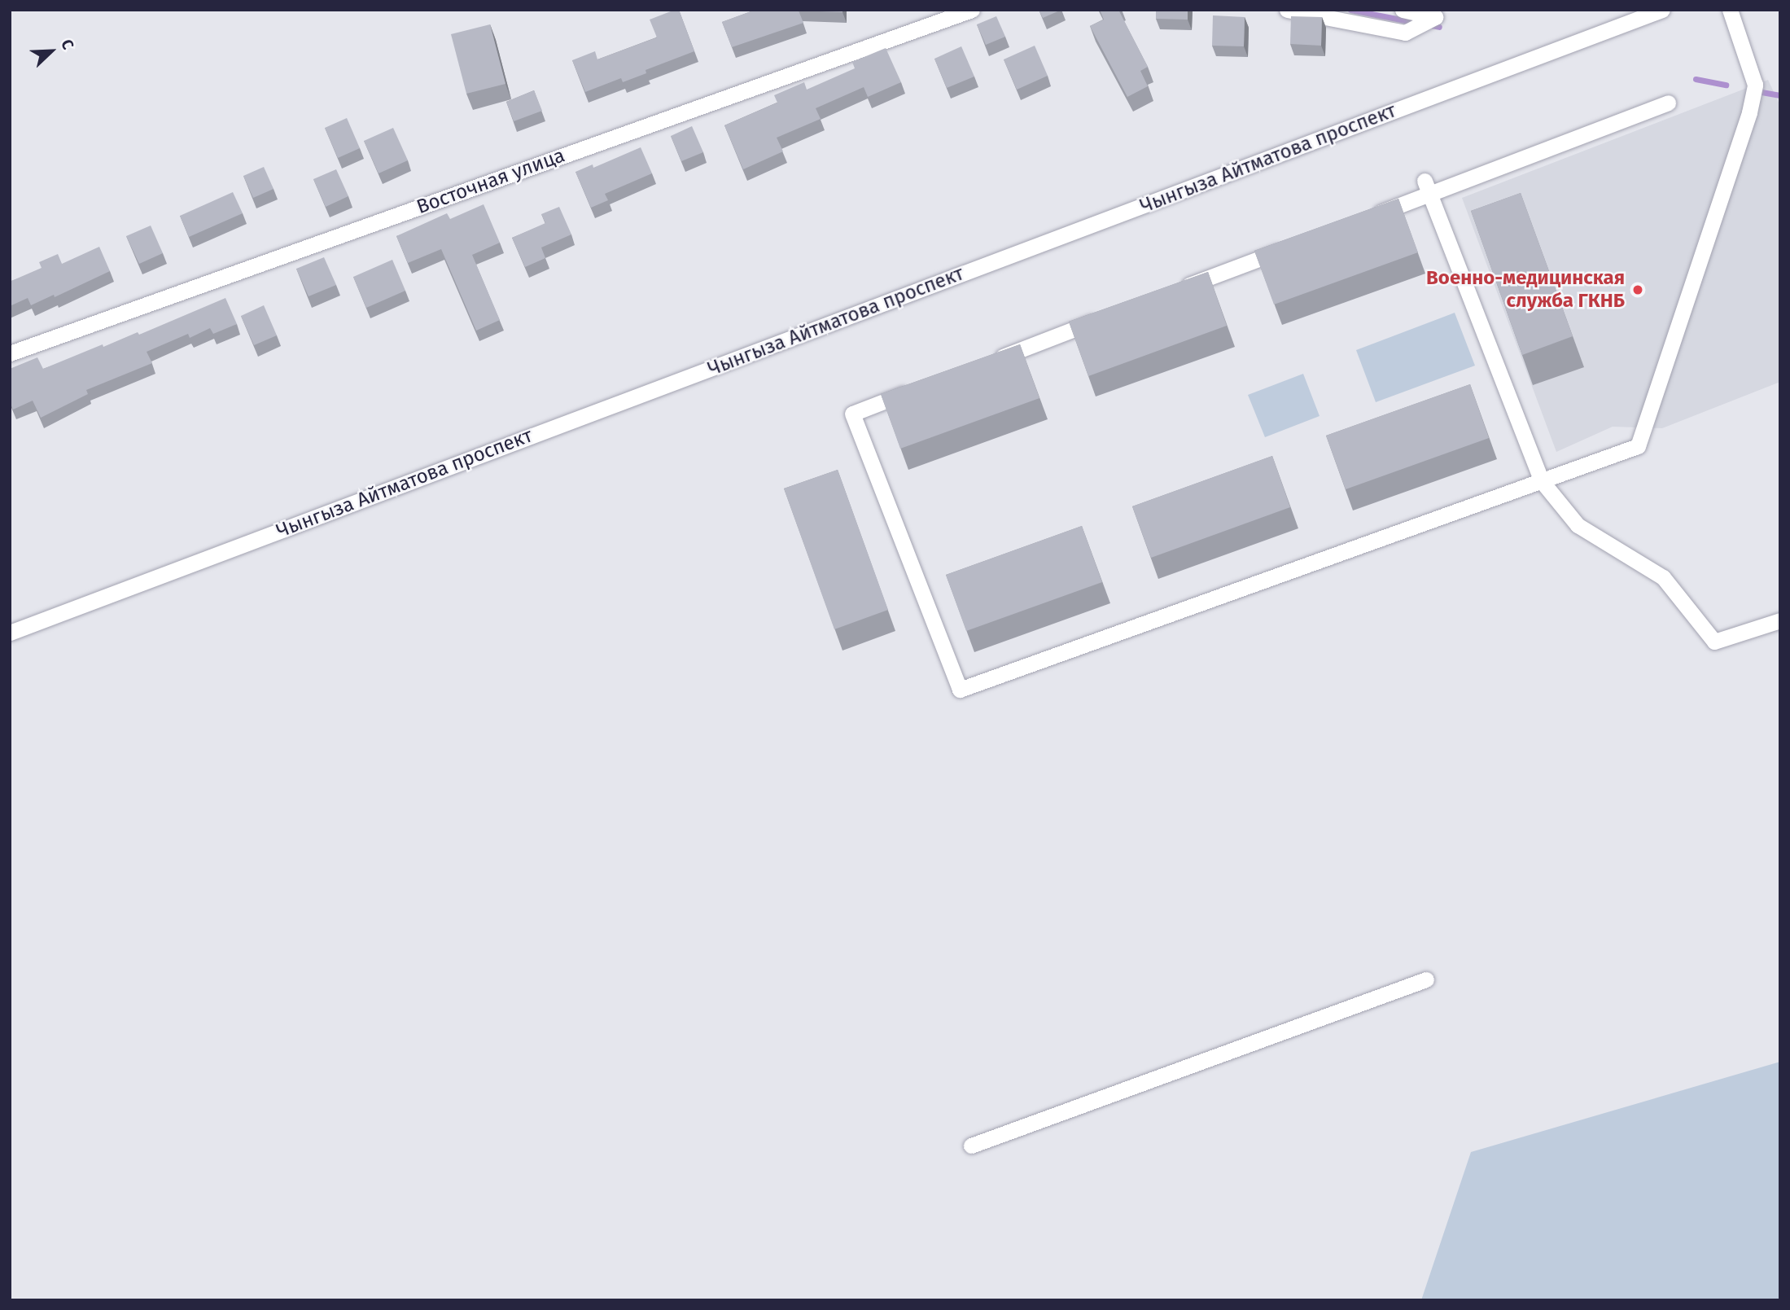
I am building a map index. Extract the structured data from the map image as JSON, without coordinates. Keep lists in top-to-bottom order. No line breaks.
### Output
{"streets":{"street":["Чынгыза Айтматова проспект","Восточная улица"]},"places":["Военно-медицинская служба ГКНБ"],"north":"top right"}
